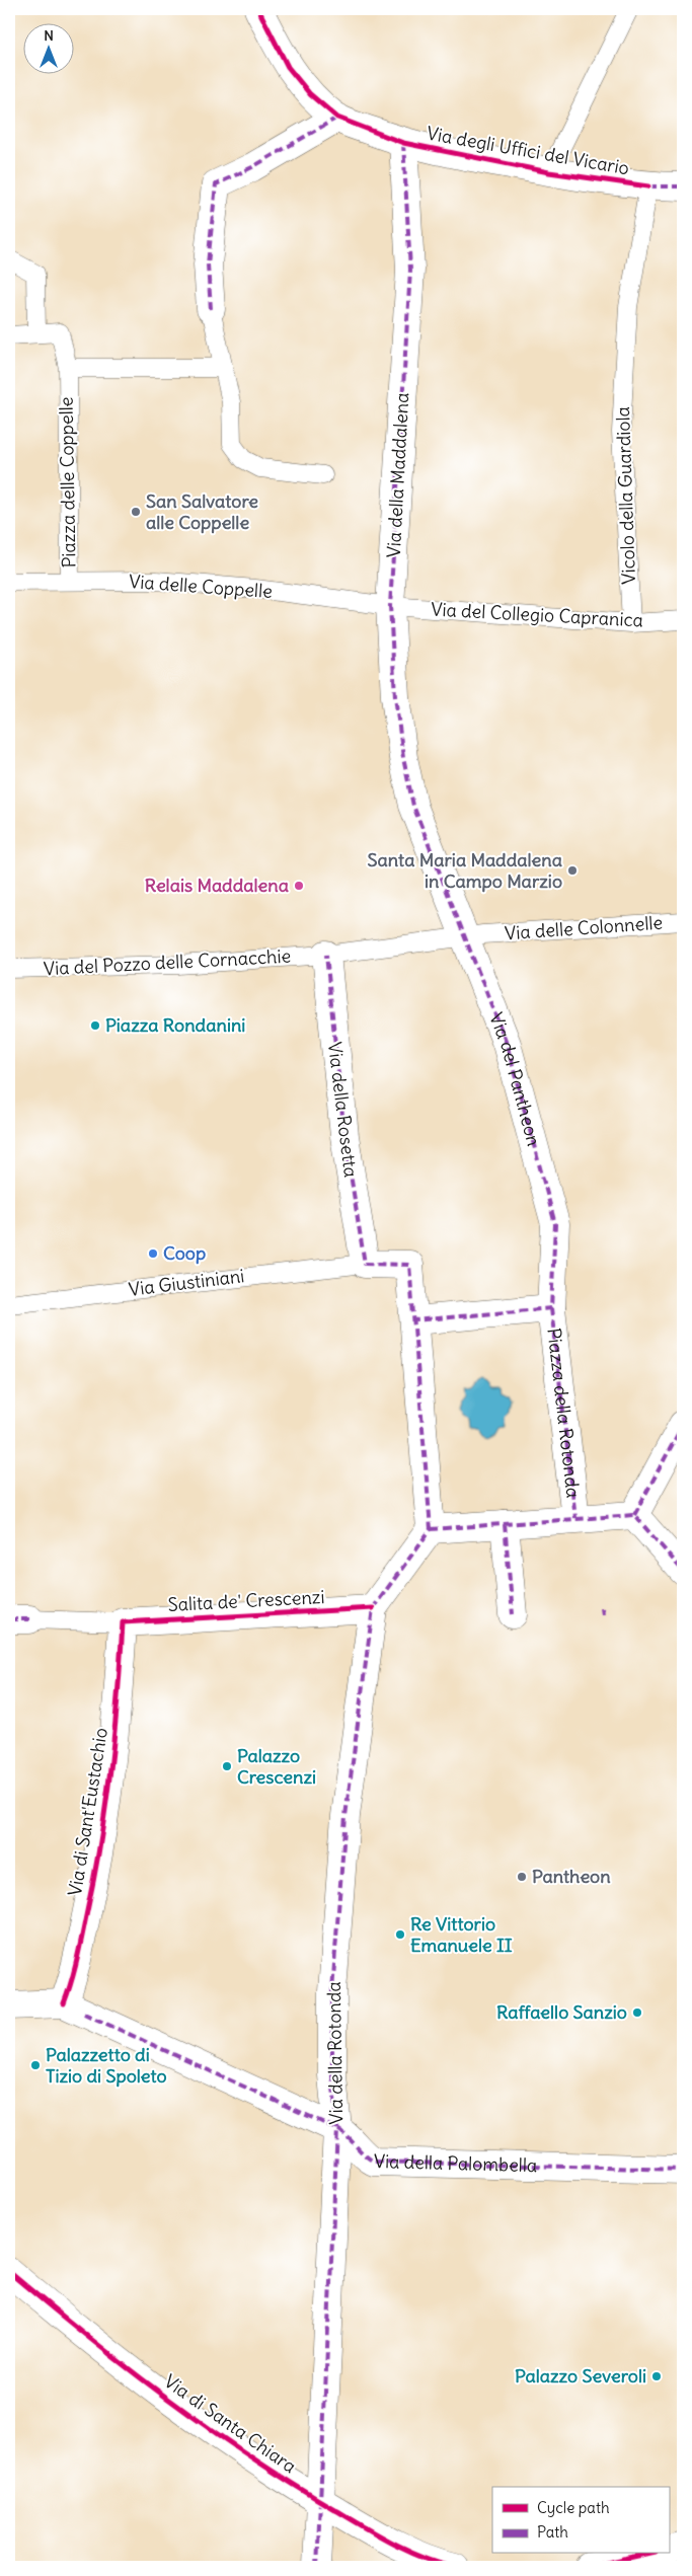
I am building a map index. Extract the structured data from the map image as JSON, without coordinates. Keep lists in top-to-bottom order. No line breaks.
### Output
{"streets":{"street":["Via degli Uffici del Vicario","Via della Maddalena","Via del Pantheon","Via della Rosetta","Piazza della Rotonda","Salita de' Crescenzi","Via di Sant'Eustachio","Via della Rotonda","Via della Palombella","Via di Santa Chiara"],"lane":["Piazza delle Coppelle","Vicolo della Guardiola","Via delle Coppelle","Via del Collegio Capranica","Via delle Colonnelle","Via del Pozzo delle Cornacchie","Via Giustiniani"]},"crossings":[["Via degli Uffici del Vicario","Via della Maddalena"],["Via degli Uffici del Vicario","Vicolo della Guardiola"],["Via della Maddalena","Via delle Coppelle"],["Via della Maddalena","Via del Collegio Capranica"],["Via della Maddalena","Via del Pantheon"],["Piazza delle Coppelle","Via delle Coppelle"],["Vicolo della Guardiola","Via del Collegio Capranica"],["Via delle Coppelle","Via del Collegio Capranica"],["Via delle Colonnelle","Via del Pozzo delle Cornacchie"],["Via delle Colonnelle","Via del Pantheon"],["Via delle Colonnelle","Via della Rosetta"],["Via del Pozzo delle Cornacchie","Via della Rosetta"],["Via del Pantheon","Piazza della Rotonda"],["Via della Rosetta","Via Giustiniani"],["Salita de' Crescenzi","Via di Sant'Eustachio"],["Salita de' Crescenzi","Via della Rotonda"],["Via di Sant'Eustachio","Via della Palombella"],["Via della Rotonda","Via della Palombella"],["Via della Rotonda","Via di Santa Chiara"]],"places":["San Salvatore alle Coppelle","Santa Maria Maddalena in Campo Marzio","Relais Maddalena","Piazza Rondanini","Coop","Palazzo Crescenzi","Pantheon","Re Vittorio Emanuele II","Raffaello Sanzio","Palazzetto di Tizio di Spoleto","Palazzo Severoli"],"legend":["Cycle path","Path"],"north":"top"}
